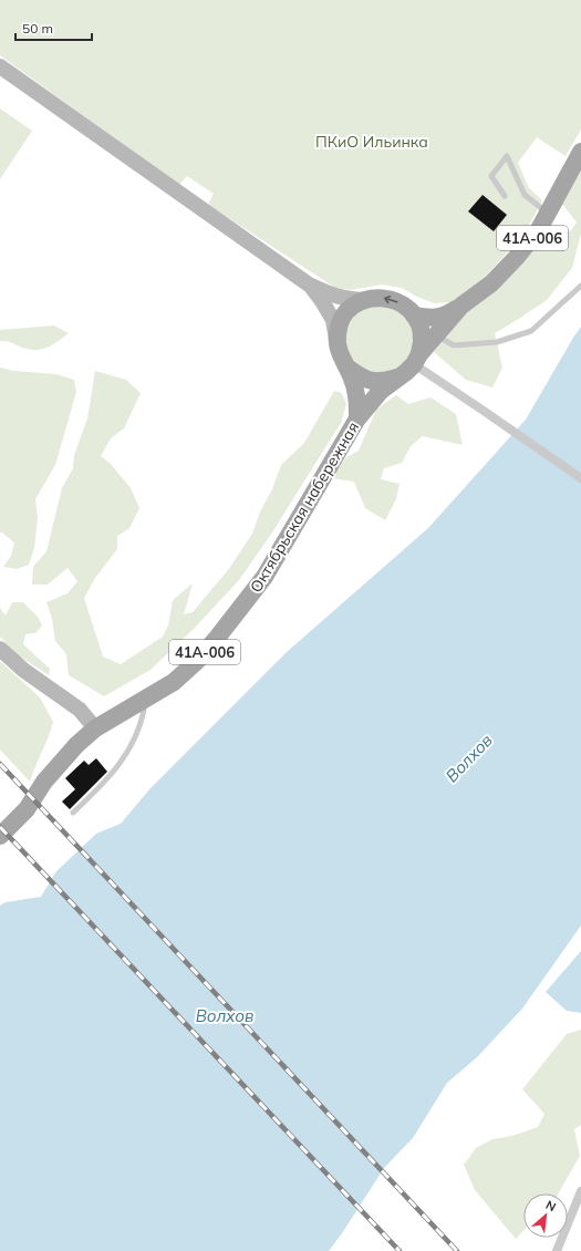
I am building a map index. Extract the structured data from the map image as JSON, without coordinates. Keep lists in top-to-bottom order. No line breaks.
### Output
{"streets":{"main road":["41А-006","Октябрьская набережная"]},"water":["Волхов"],"parks":["ПКиО Ильинка"],"scale_bar":"50 m","north":"top right"}
